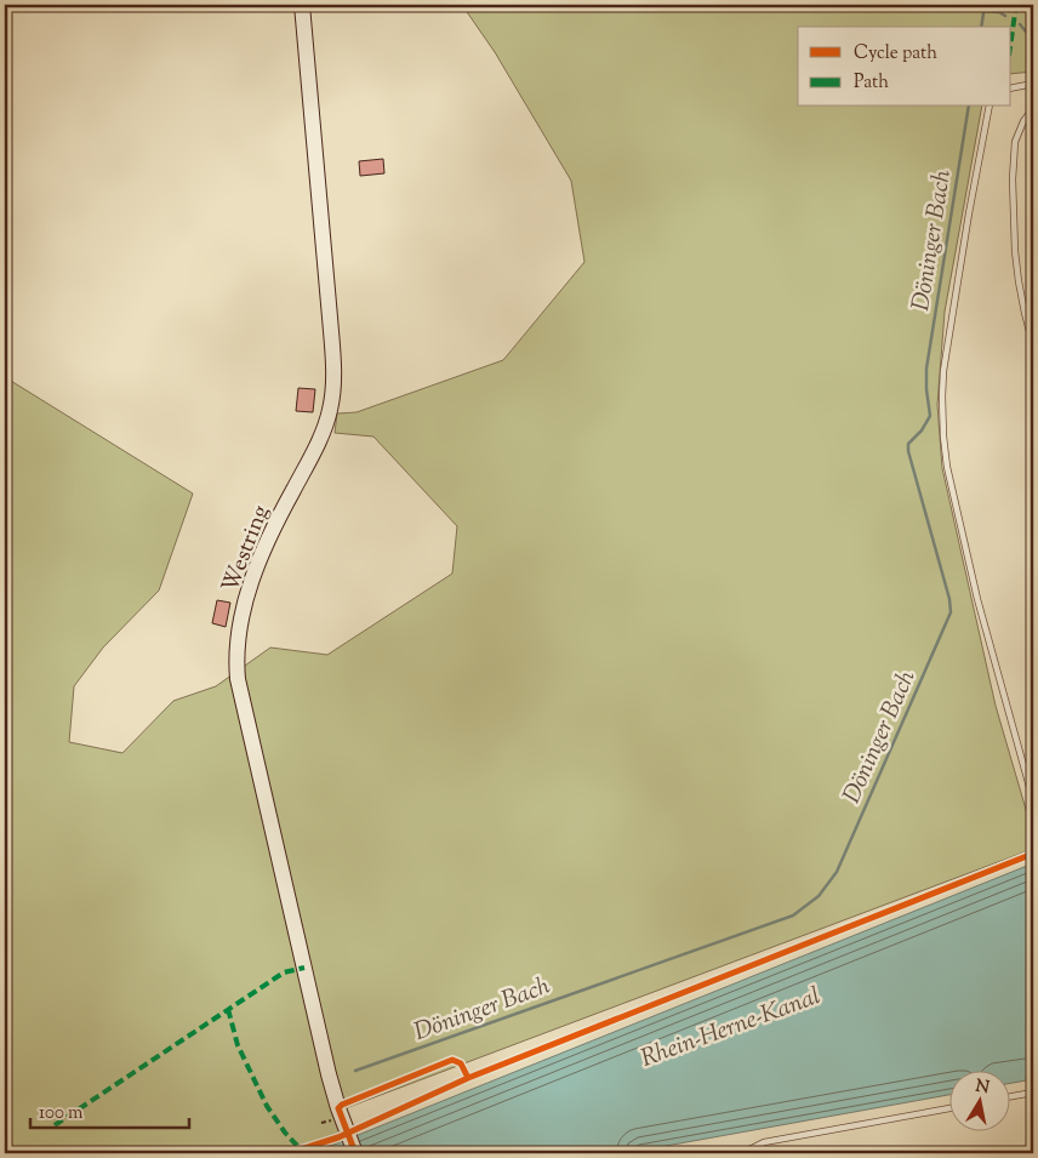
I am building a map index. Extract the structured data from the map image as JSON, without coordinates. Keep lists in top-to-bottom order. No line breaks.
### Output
{"streets":{"main road":["Westring"]},"water":["Döninger Bach","Rhein-Herne-Kanal"],"legend":["Cycle path","Path"],"scale_bar":"100 m","north":"top"}
